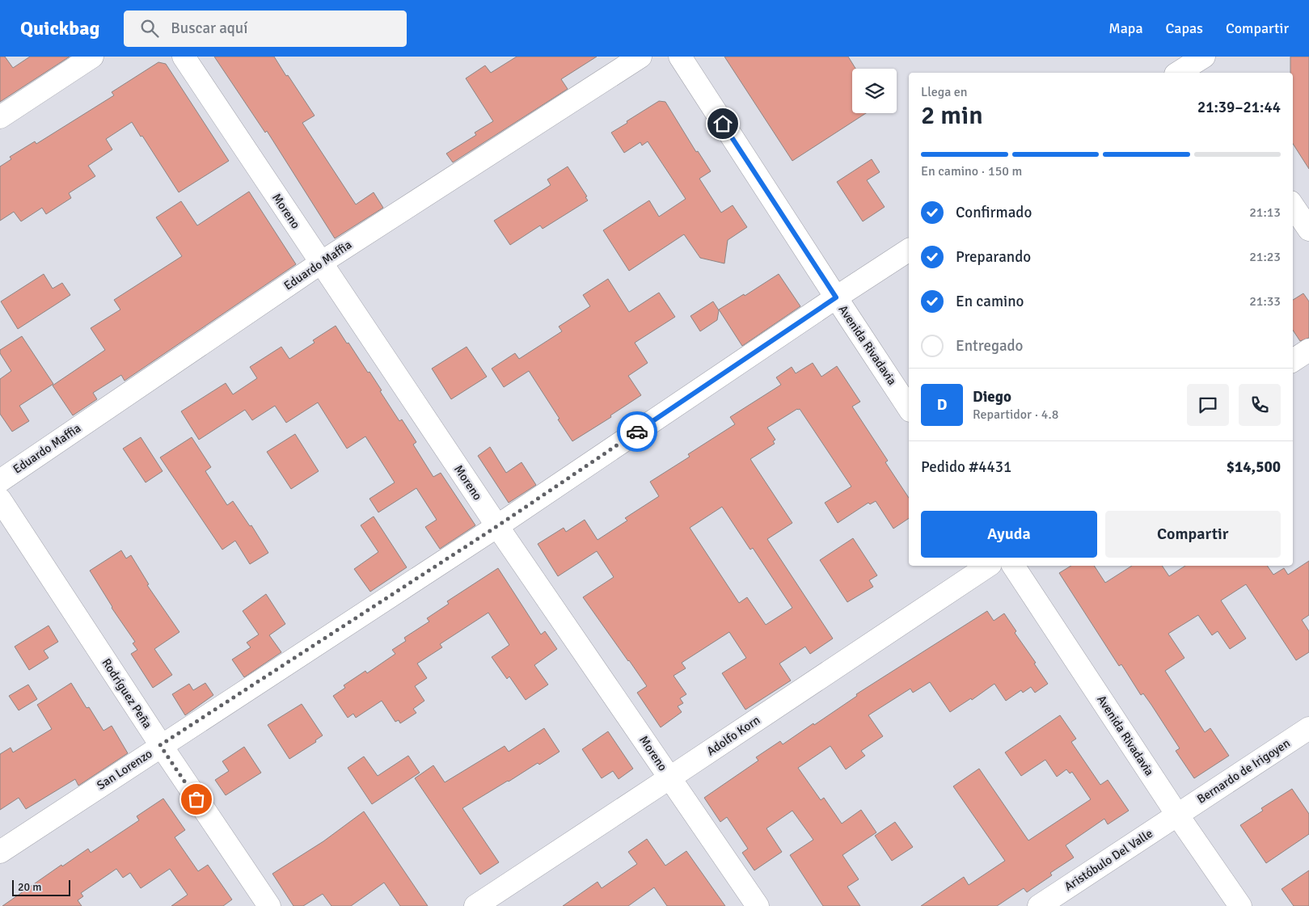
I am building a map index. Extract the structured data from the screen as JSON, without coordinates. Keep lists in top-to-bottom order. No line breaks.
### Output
{"streets":{"street":["Moreno","Eduardo Maffia","Avenida Rivadavia","Rodríguez Peña","Adolfo Korn","San Lorenzo","Bernardo de Irigoyen","Aristóbulo Del Valle"]},"crossings":[["Moreno","Eduardo Maffia"],["Moreno","Adolfo Korn"],["Moreno","San Lorenzo"],["Avenida Rivadavia","San Lorenzo"],["Avenida Rivadavia","Bernardo de Irigoyen"],["Avenida Rivadavia","Aristóbulo Del Valle"],["Rodríguez Peña","San Lorenzo"],["Bernardo de Irigoyen","Aristóbulo Del Valle"]],"scale_bar":"20 m","page":{"header":"Quickbag","search":"Buscar aquí","nav":["Mapa","Capas","Compartir"],"heading":["2 min","Llega en","21:39–21:44"],"panel":["Diego","Repartidor · 4.8","Pedido #4431","$14,500"],"bar":"En camino · 150 m","list":[["Confirmado","21:13"],["Preparando","21:23"],["En camino","21:33"],"Entregado"],"round":"D","buttons":["Ayuda","Compartir"],"scale":"20 m"}}
